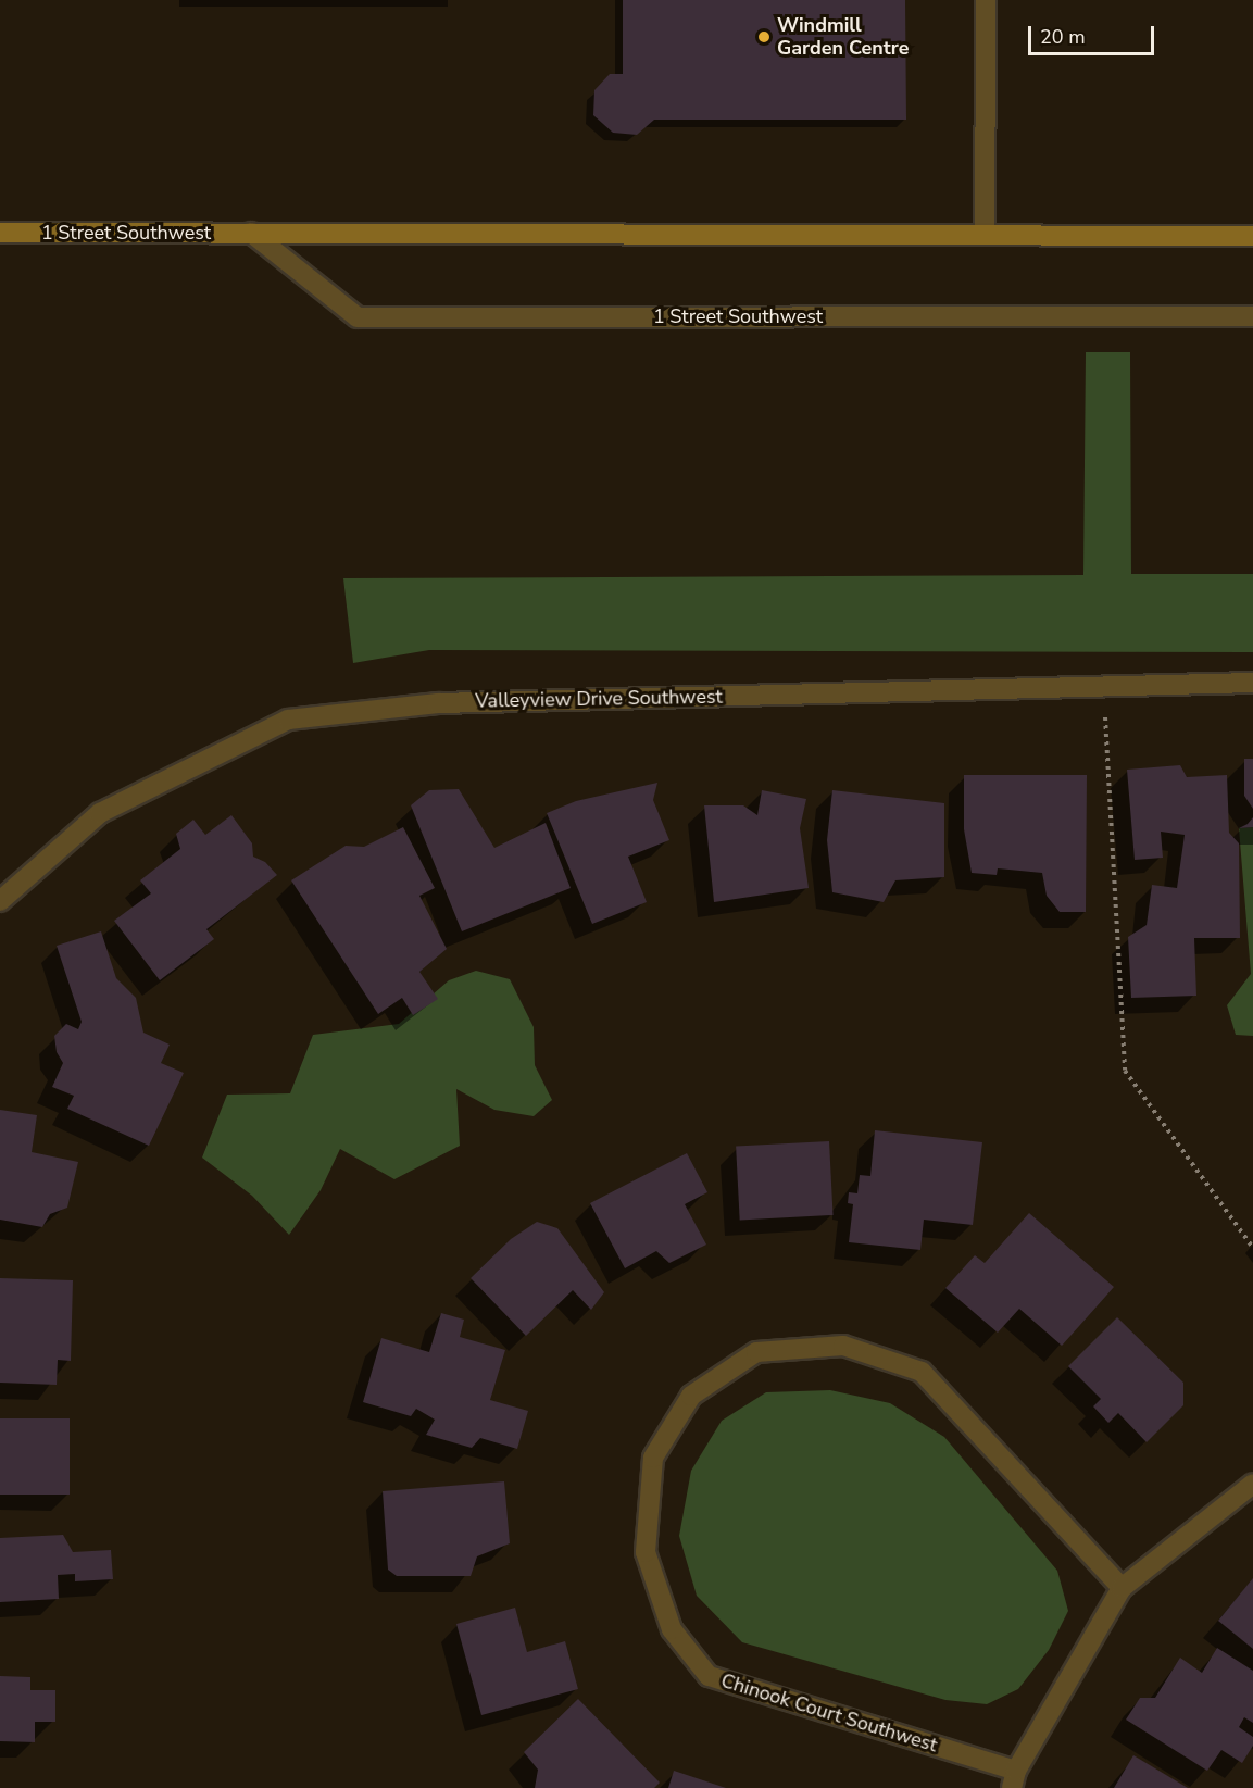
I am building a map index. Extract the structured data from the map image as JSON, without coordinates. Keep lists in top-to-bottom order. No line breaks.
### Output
{"streets":{"street":["1 Street Southwest","Valleyview Drive Southwest","Chinook Court Southwest"]},"places":["Windmill Garden Centre"],"scale_bar":"20 m"}
